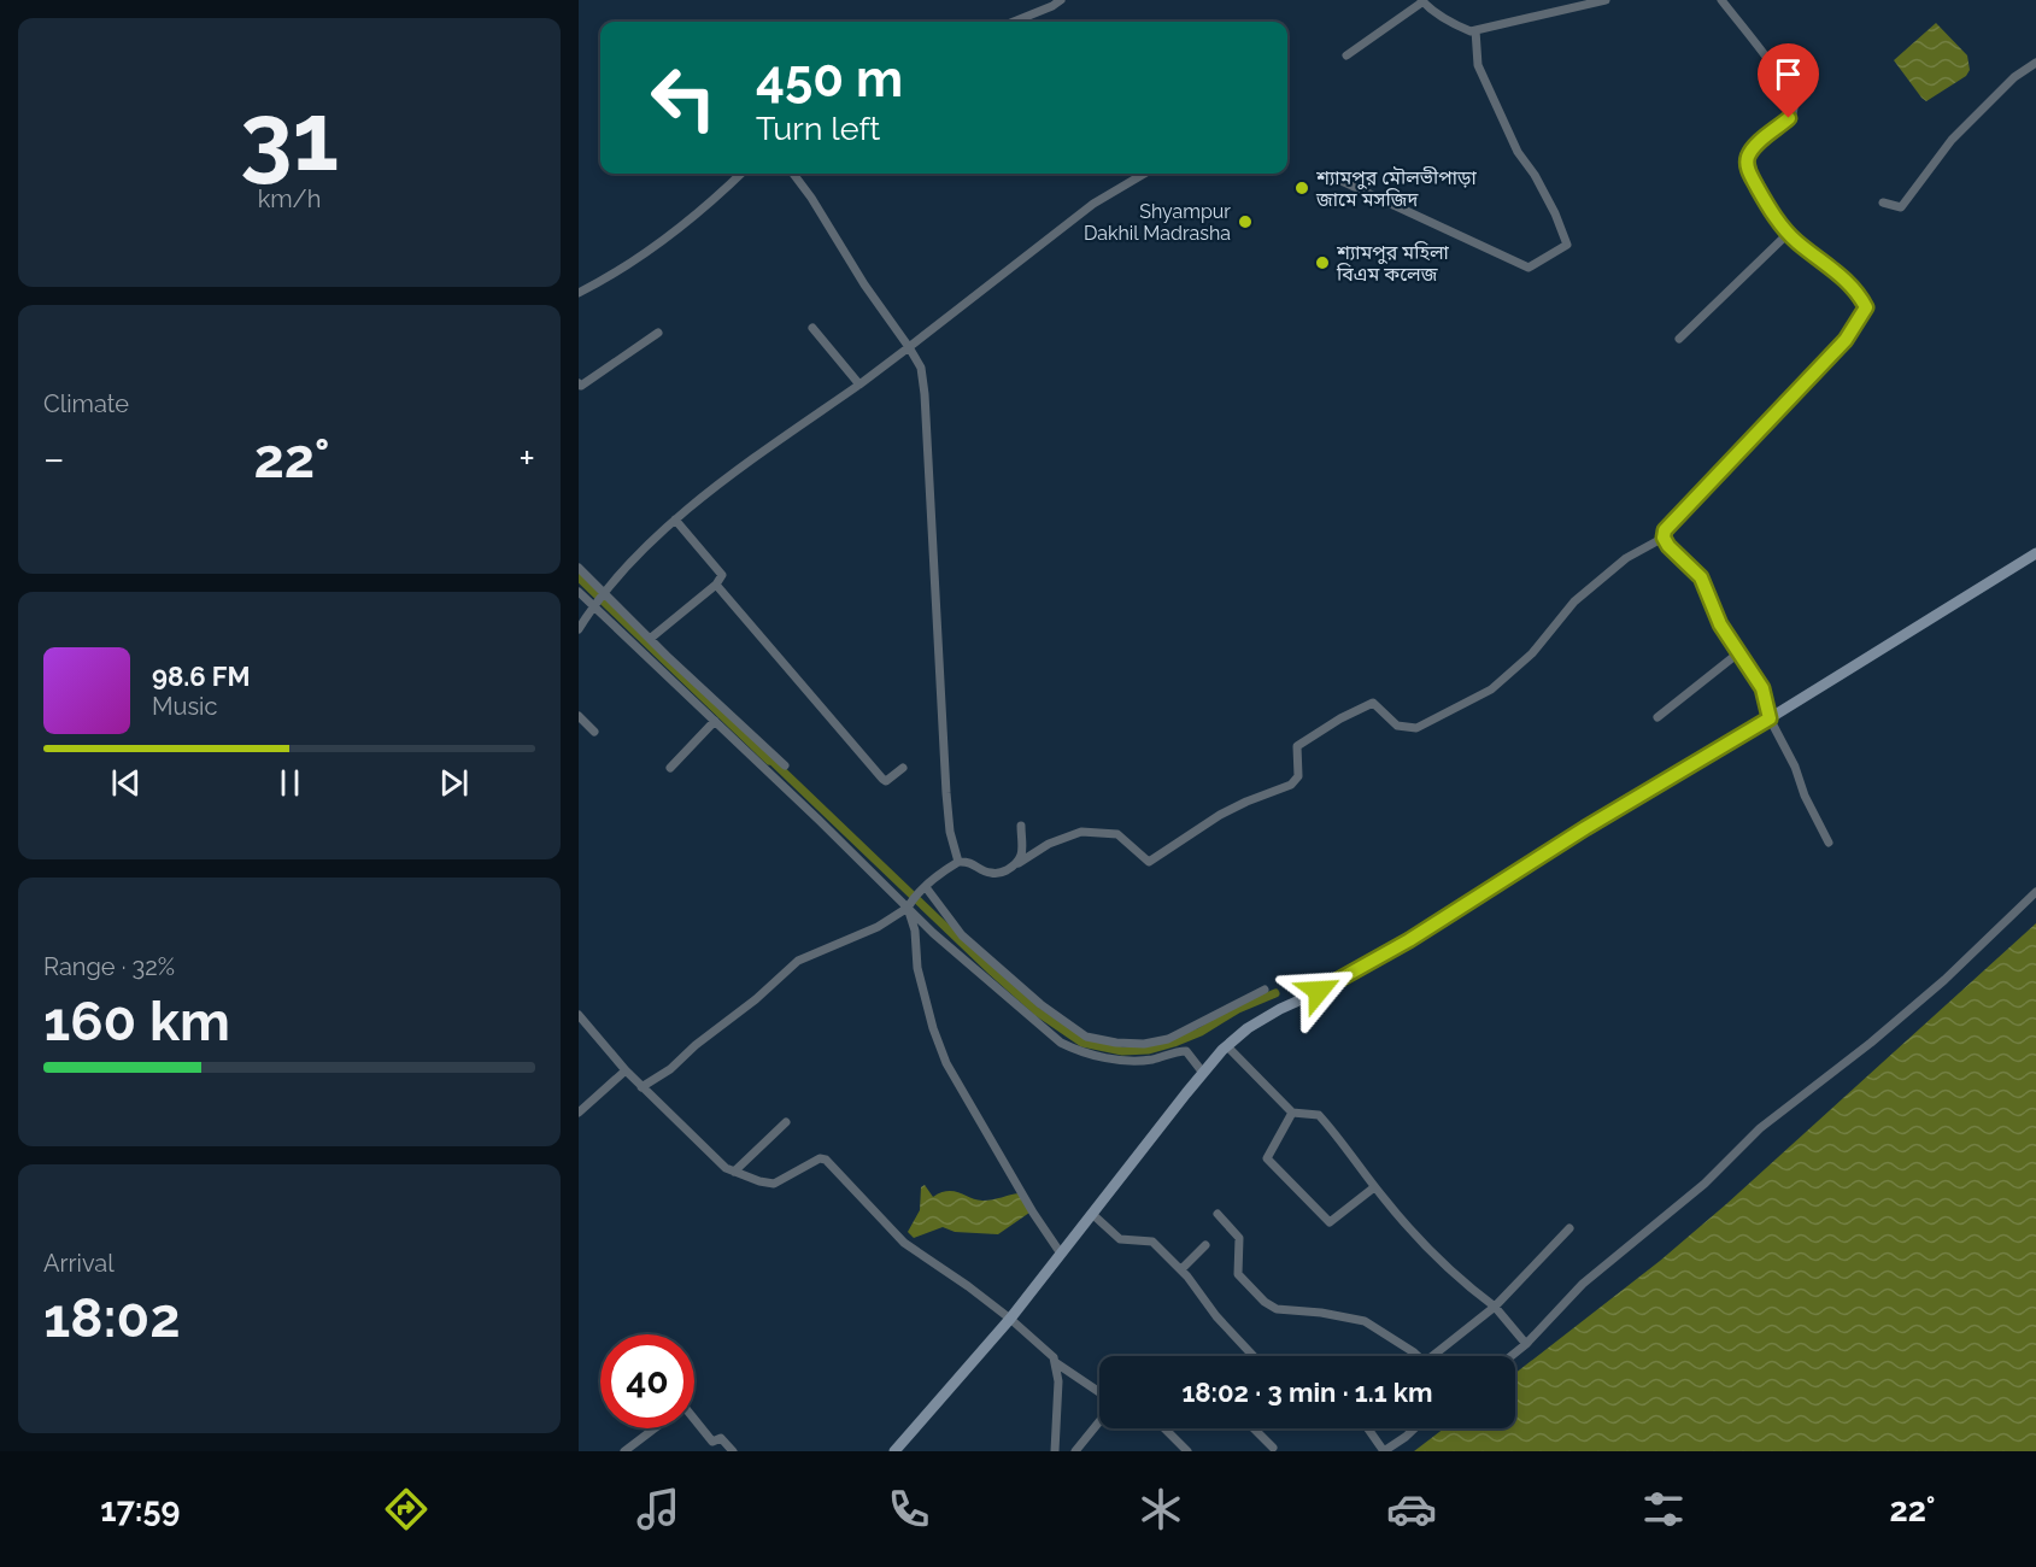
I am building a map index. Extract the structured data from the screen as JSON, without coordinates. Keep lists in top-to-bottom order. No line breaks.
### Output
{"places":["শ্যামপুর মৌলভীপাড়া জামে মসজিদ","Shyampur Dakhil Madrasha","শ্যামপুর মহিলা বিএম কলেজ"],"page":{"tile":[["31","km/h"],"Climate",["Range · 32%","160 km"],["Arrival","18:02"]],"turn":["450 m","Turn left"],"heat":["−","22°","+"],"song":["98.6 FM","Music"],"limit":"40","trip":"18:02 · 3 min · 1.1 km","tabs":["17:59","22°"]}}
